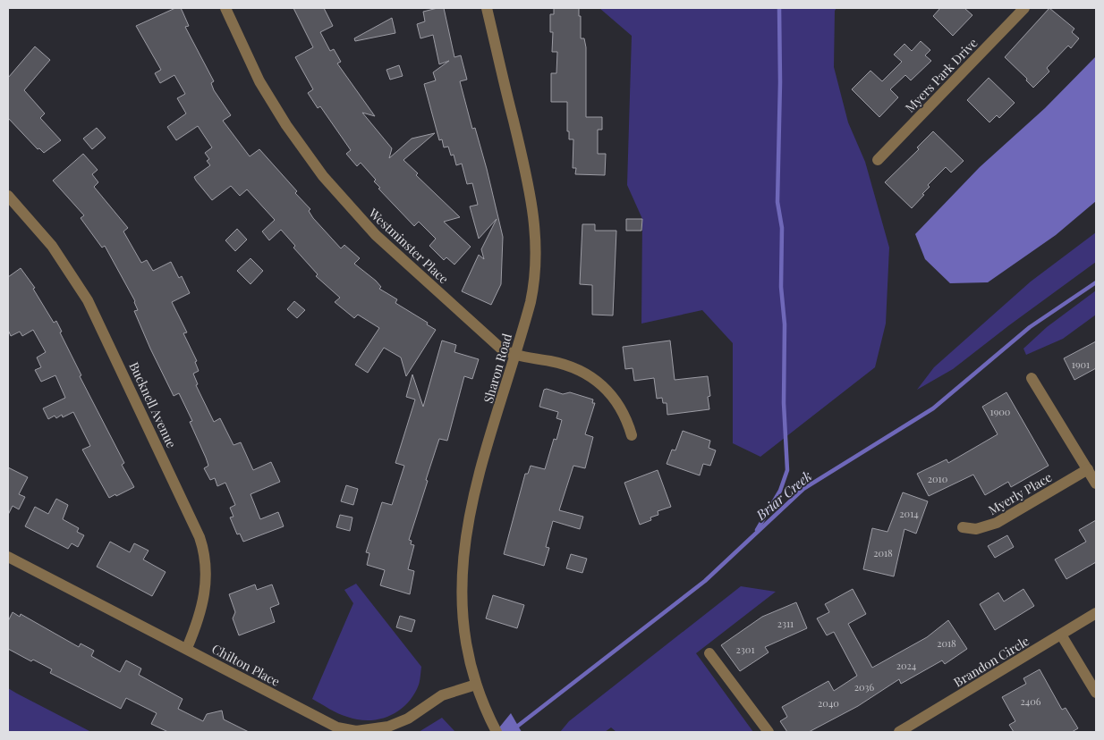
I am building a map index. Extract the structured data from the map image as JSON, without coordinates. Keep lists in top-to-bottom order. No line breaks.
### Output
{"streets":{"street":["Myers Park Drive","Westminster Place","Sharon Road","Bucknell Avenue","Myerly Place","Brandon Circle","Chilton Place"]},"crossings":[["Westminster Place","Sharon Road"],["Sharon Road","Chilton Place"],["Bucknell Avenue","Chilton Place"]],"water":["Briar Creek"],"house_numbers":["1901","1900","2010","2014","2018","2311","2018","2301","2024","2036","2406","2040"]}
